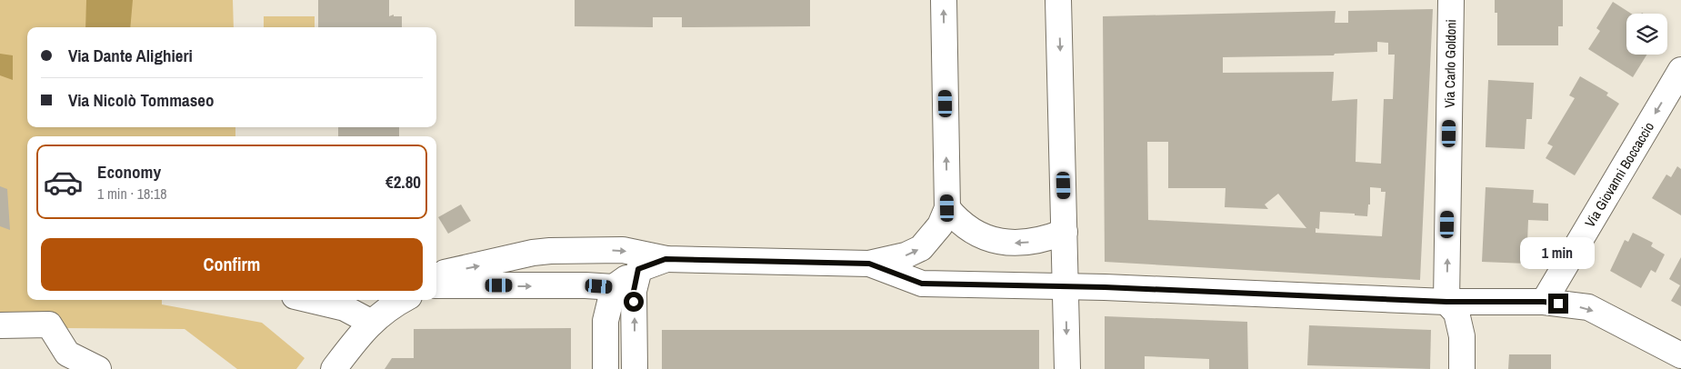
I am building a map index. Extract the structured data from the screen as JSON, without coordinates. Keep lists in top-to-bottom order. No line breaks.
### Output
{"streets":{"street":["Via Carlo Goldoni","Via Giovanni Boccaccio"]},"one_way":["Via Carlo Goldoni","Via Giovanni Boccaccio"],"page":{"banner":["Via Dante Alighieri","Via Nicolò Tommaseo"],"list":[{"name":"Economy","note":"1 min · 18:18","value":"€2.80"}],"buttons":"Confirm","bubble":"1 min"}}
